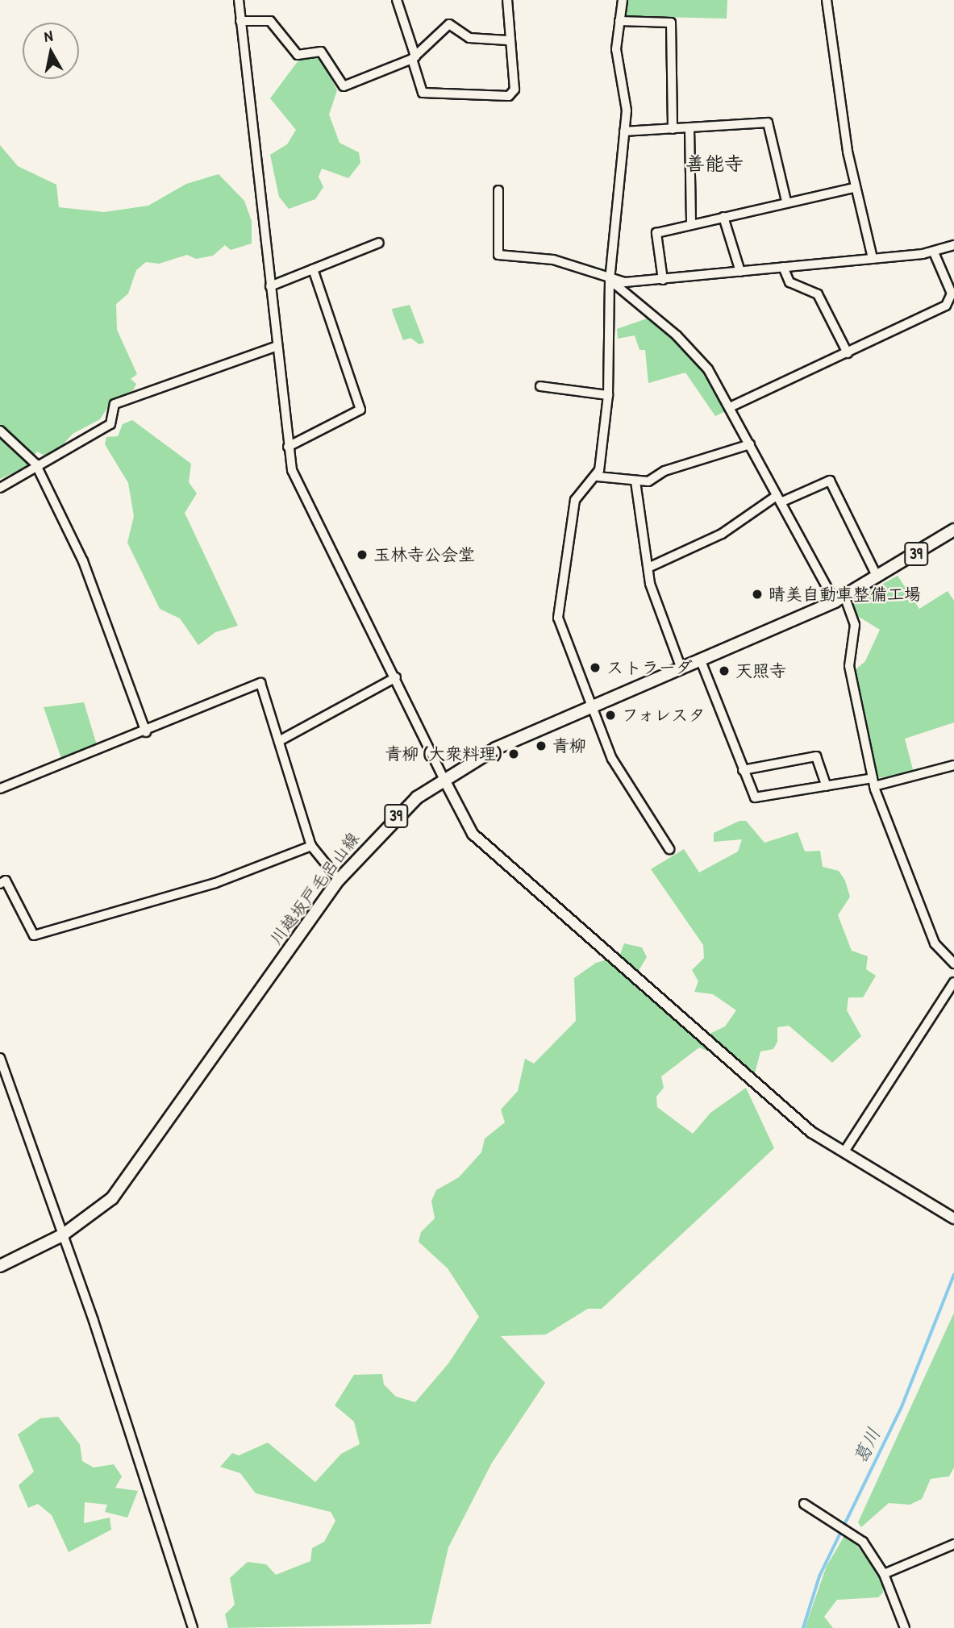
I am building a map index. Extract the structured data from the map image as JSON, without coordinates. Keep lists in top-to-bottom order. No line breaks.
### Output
{"streets":{"main road":["39","川越坂戸毛呂山線"]},"districts":["善能寺"],"water":["葛川"],"places":["玉林寺公会堂","晴美自動車整備工場","ストラーダ","天照寺","フォレスタ","青柳","青柳 (大衆料理)"],"north":"top"}
